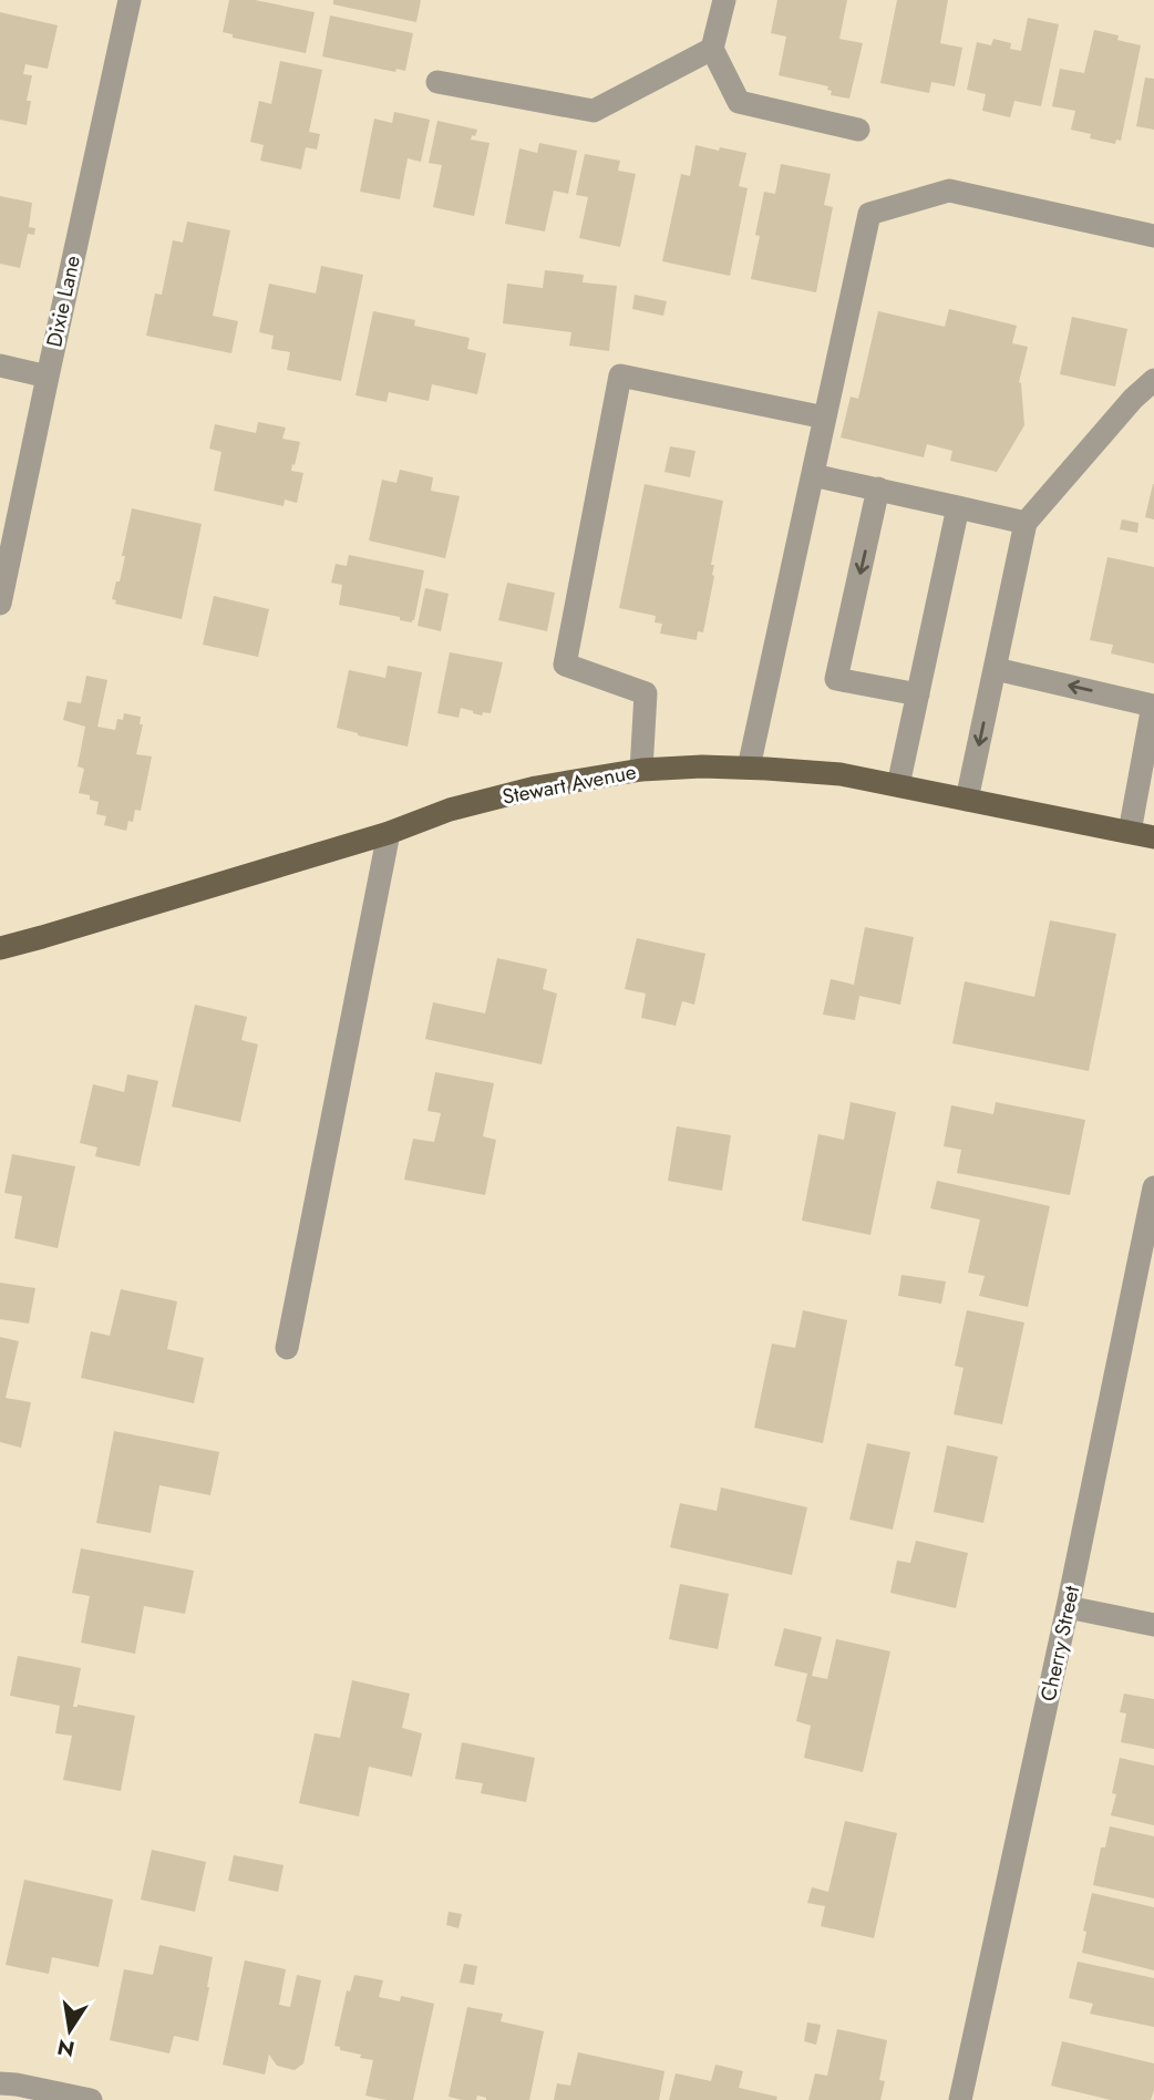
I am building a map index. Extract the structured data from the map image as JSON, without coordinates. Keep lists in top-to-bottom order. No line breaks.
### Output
{"streets":{"main road":["Stewart Avenue"],"street":["Dixie Lane","Cherry Street"]},"north":"bottom"}
